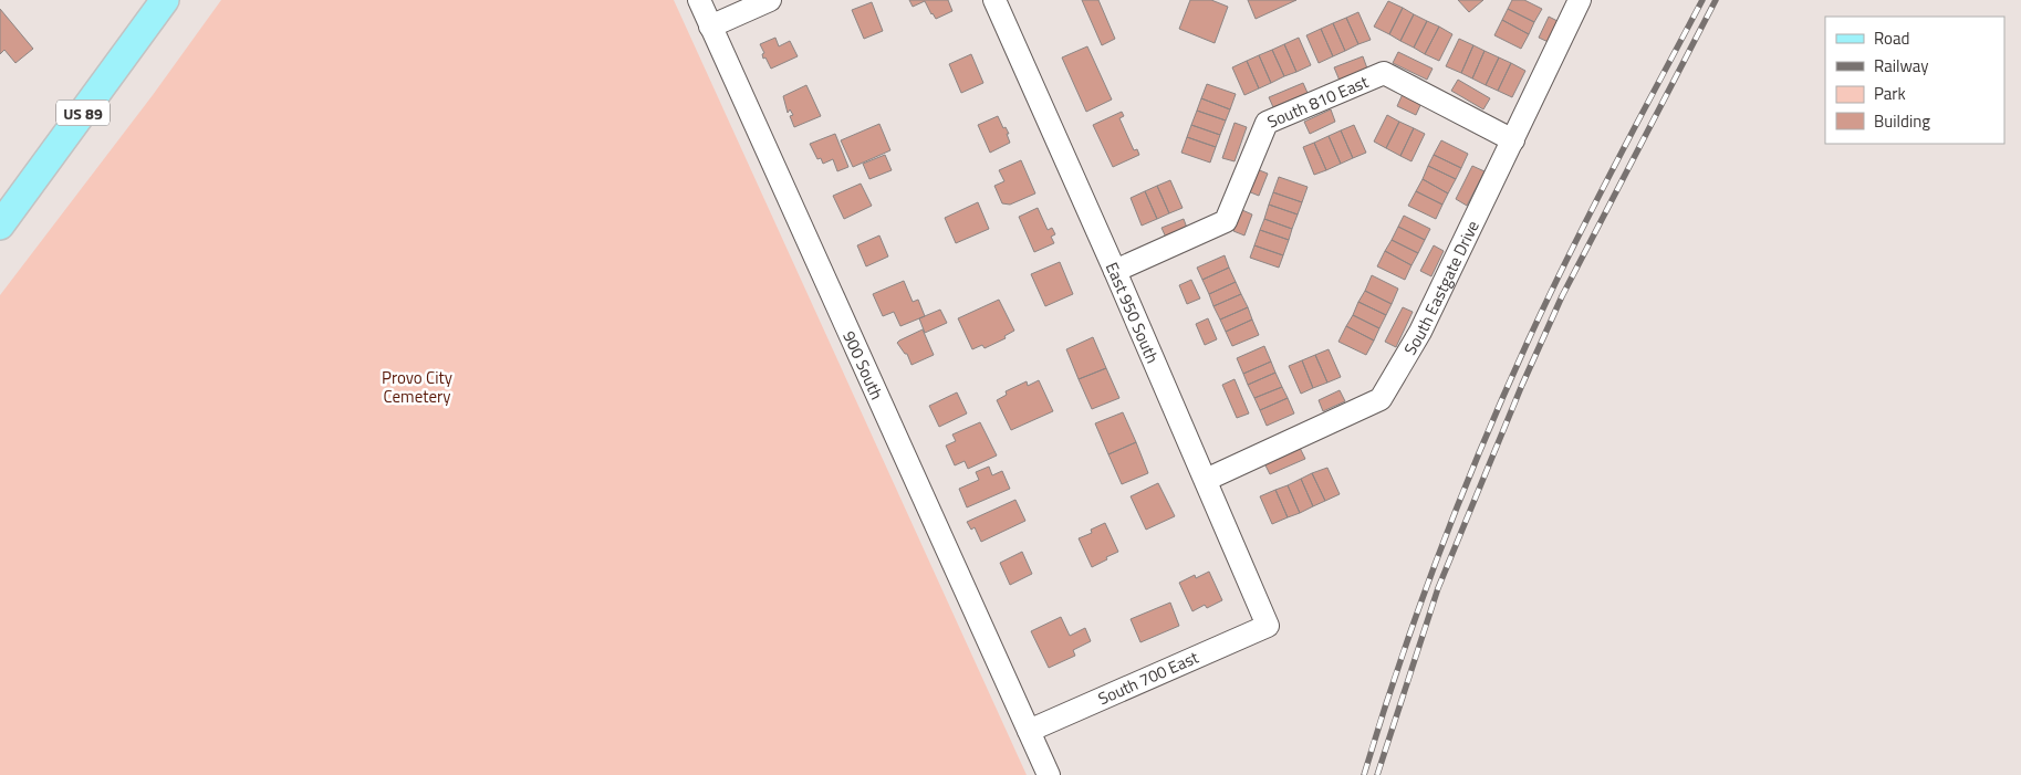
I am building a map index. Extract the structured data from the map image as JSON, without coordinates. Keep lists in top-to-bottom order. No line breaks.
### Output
{"streets":{"main road":["US 89"],"street":["South 810 East","South Eastgate Drive","East 950 South","900 South","South 700 East"]},"crossings":[["South 810 East","South Eastgate Drive"],["South 810 East","East 950 South"],["South Eastgate Drive","East 950 South"],["East 950 South","South 700 East"],["900 South","South 700 East"]],"parks":["Provo City Cemetery"],"legend":["Road","Railway","Park","Building"]}
